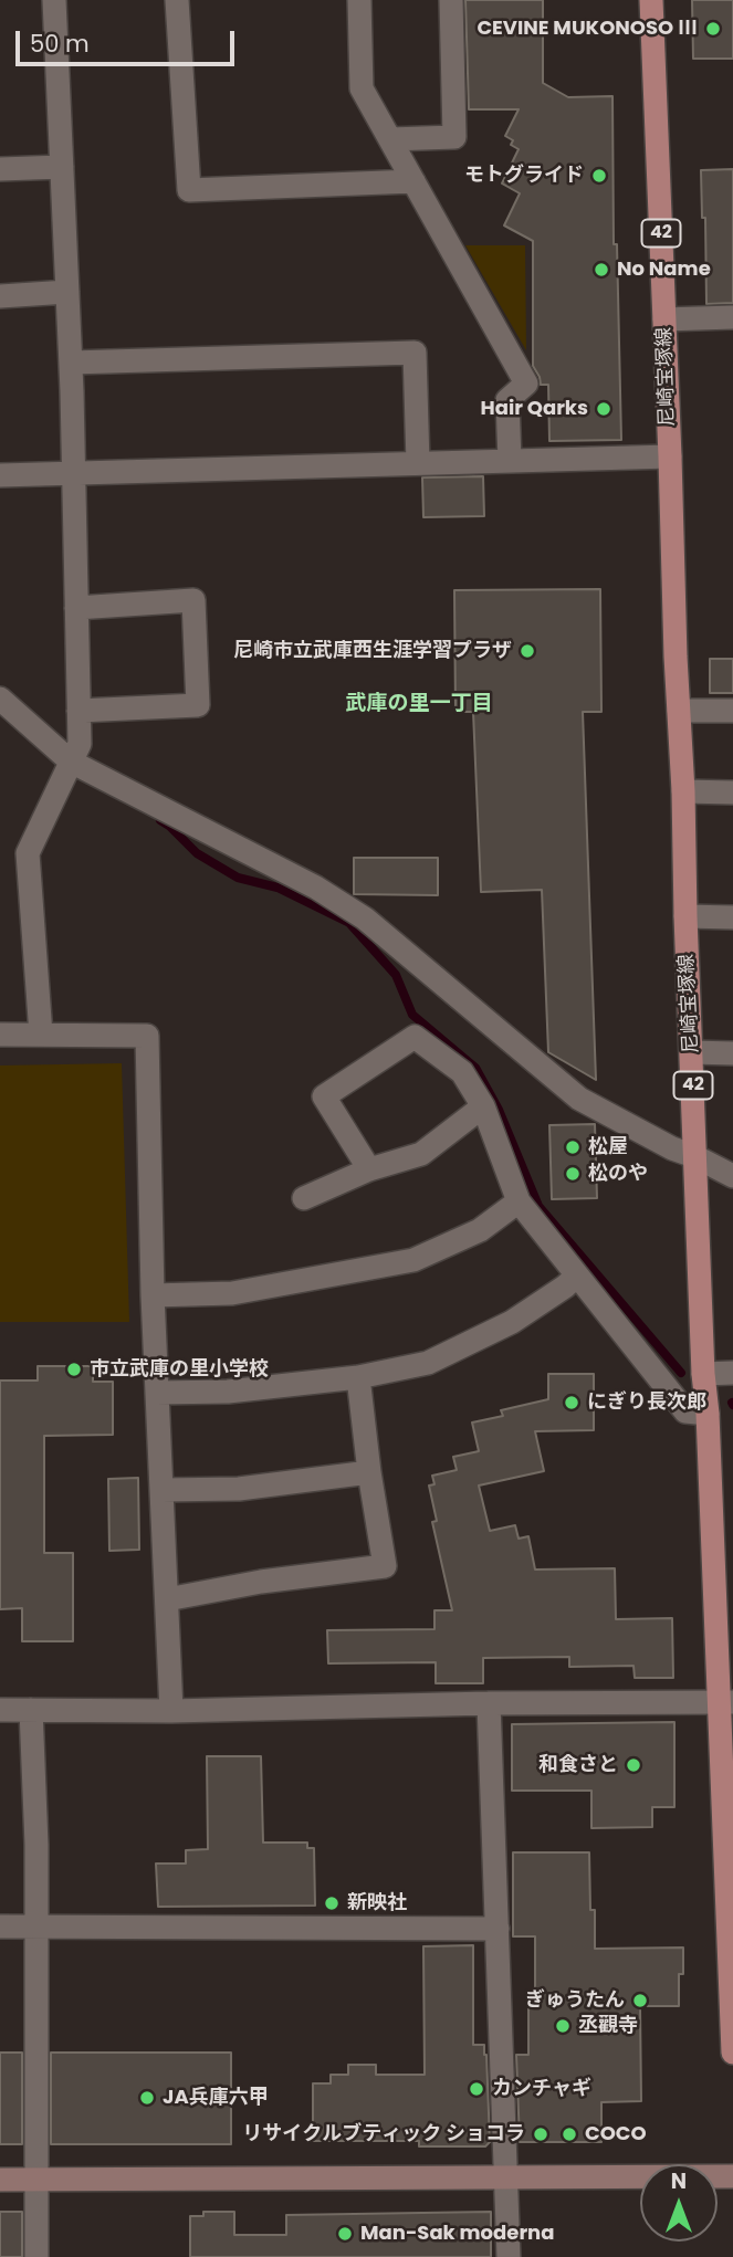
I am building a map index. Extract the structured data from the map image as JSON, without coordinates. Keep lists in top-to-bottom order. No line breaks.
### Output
{"streets":{"main road":["42","尼崎宝塚線"]},"districts":["武庫の里一丁目"],"places":["CEVINE MUKONOSO Ⅲ","モトグライド","No Name","Hair Qarks","尼崎市立武庫西生涯学習プラザ","松屋","松のや","市立武庫の里小学校","にぎり長次郎","和食さと","新映社","ぎゅうたん","丞觀寺","カンチャギ","JA兵庫六甲","リサイクルブティック ショコラ","COCO","Man-Sak moderna"],"scale_bar":"50 m","north":"top"}
